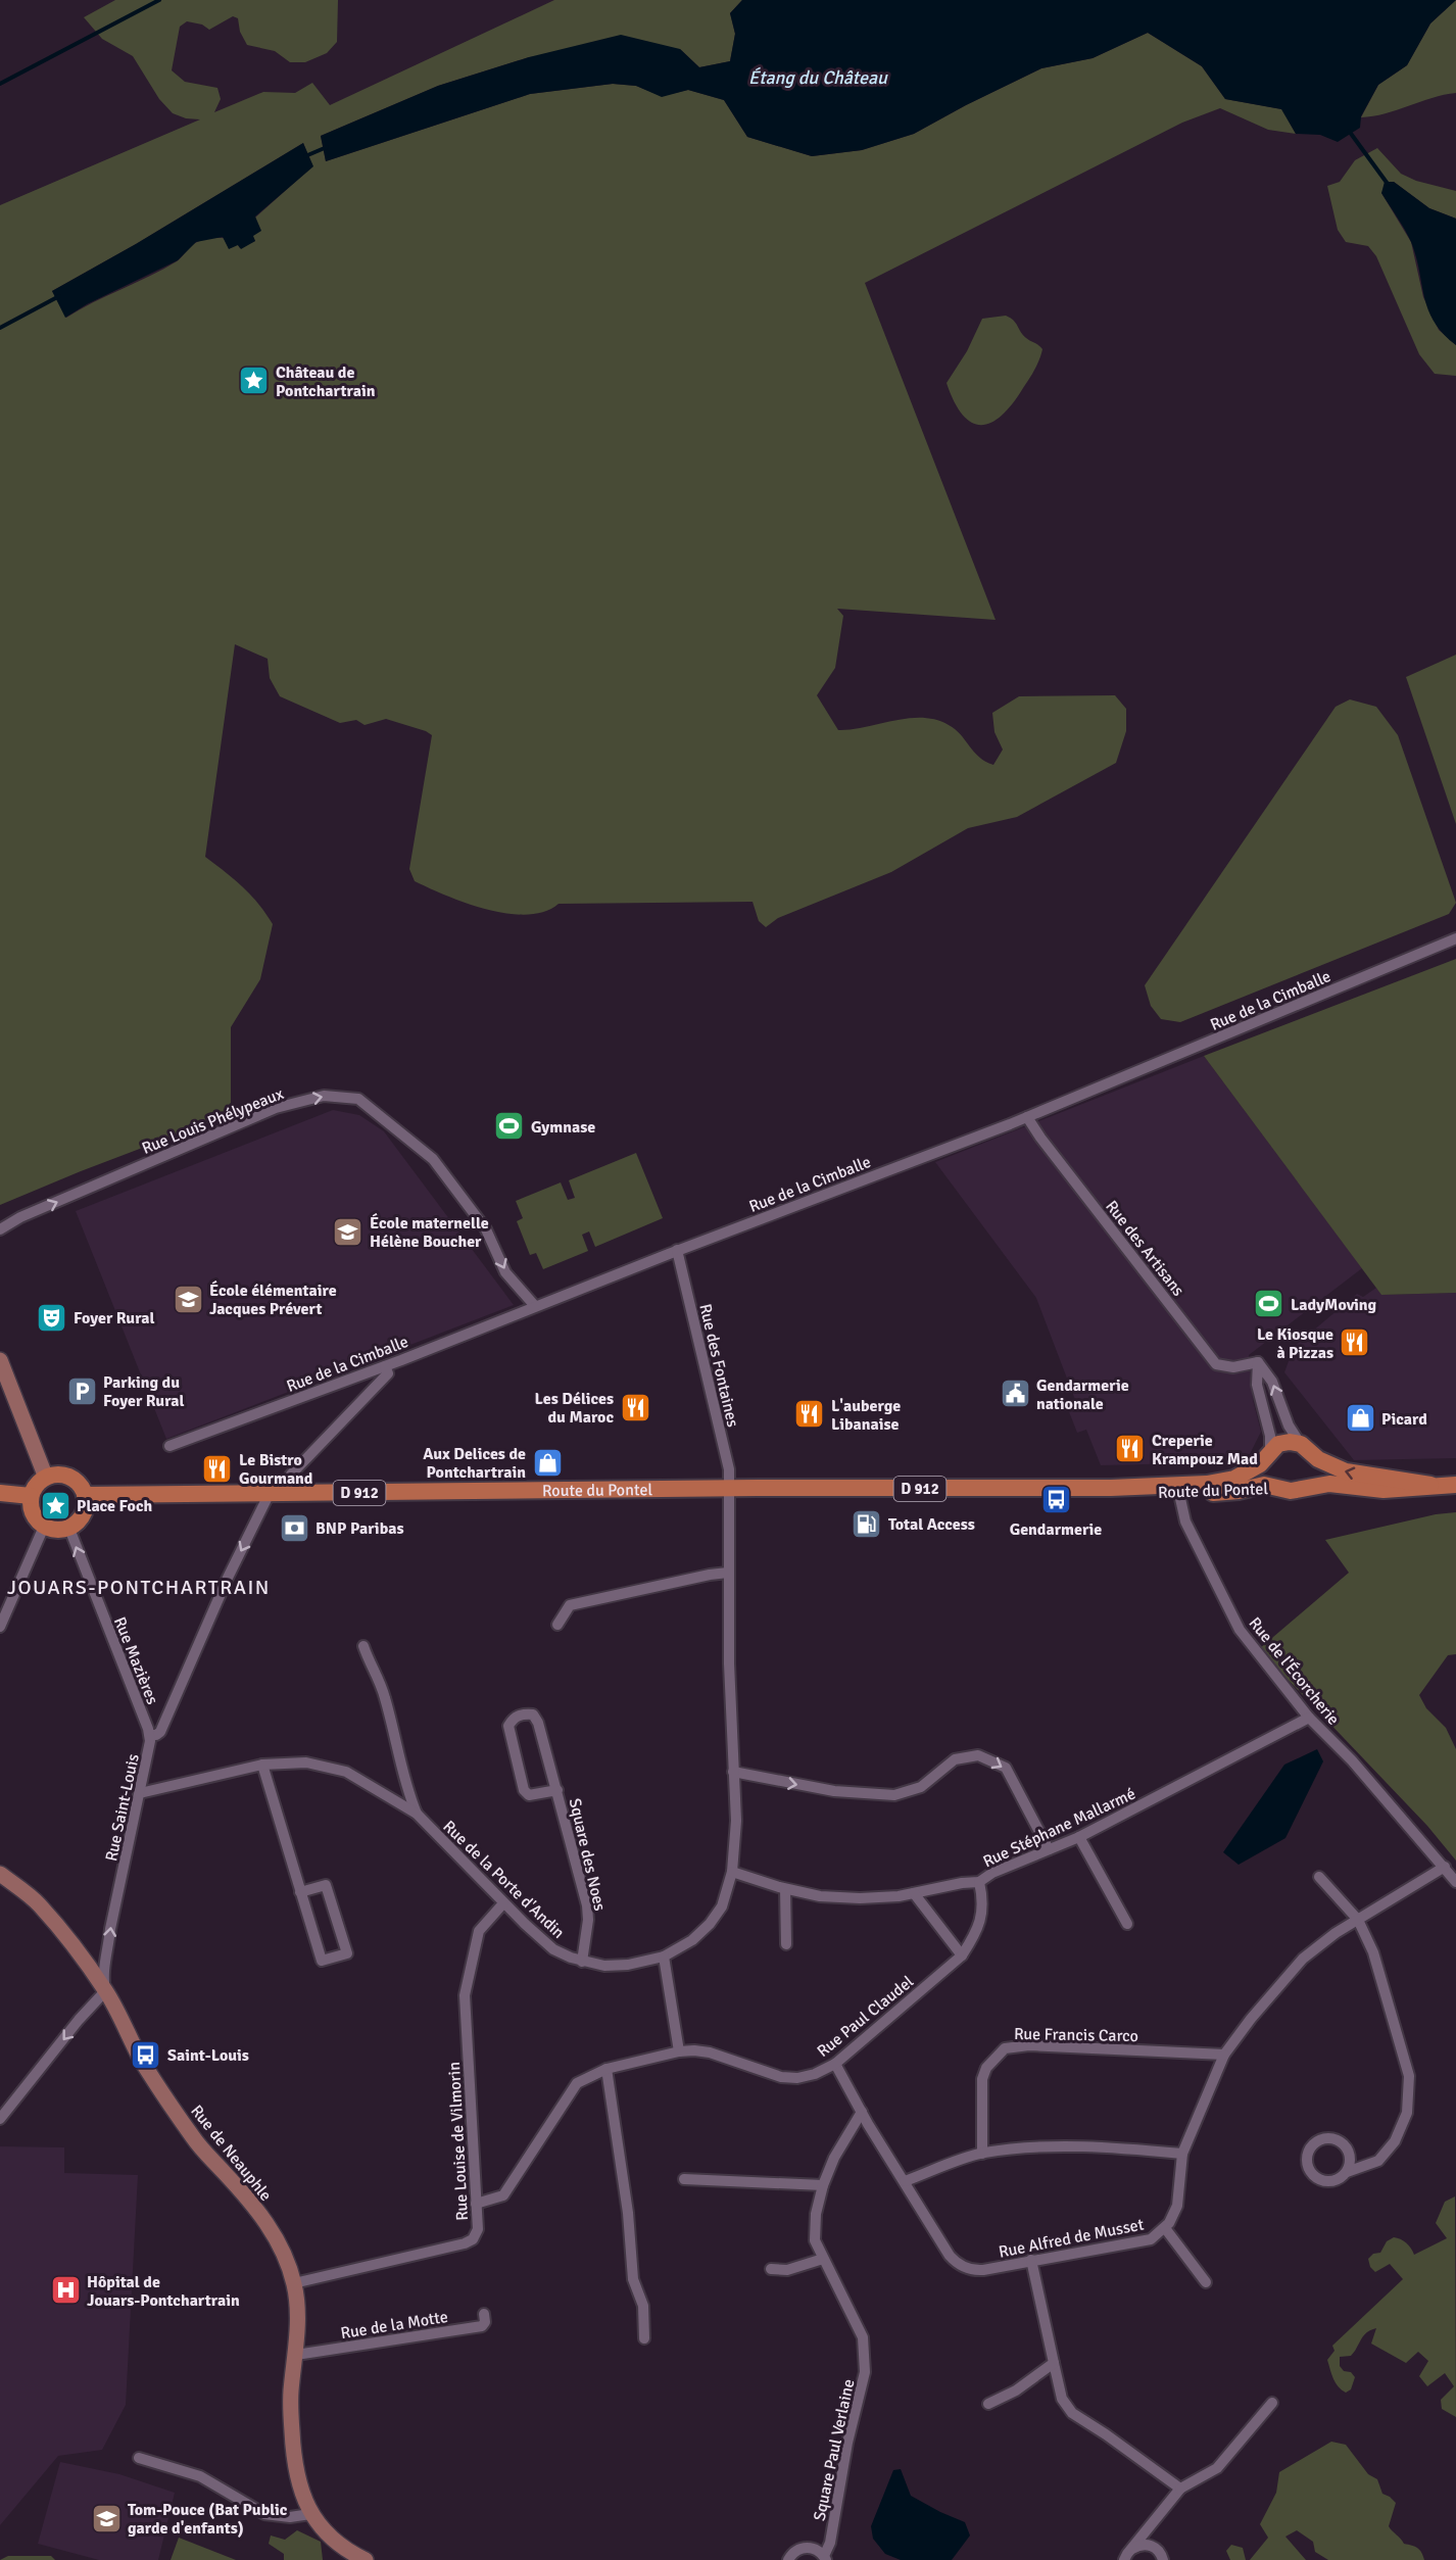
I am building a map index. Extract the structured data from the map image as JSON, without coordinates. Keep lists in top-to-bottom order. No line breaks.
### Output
{"streets":{"main road":["D 912","Route du Pontel"],"street":["Rue de la Cimballe","Rue Louis Phélypeaux","Rue des Artisans","Rue des Fontaines","Rue Mazières","Rue de l'Écorcherie","Rue Saint-Louis","Rue Stéphane Mallarmé","Square des Noes","Rue de la Porte d'Andin","Rue Paul Claudel","Rue Francis Carco","Rue Louise de Vilmorin","Rue de Neauphle","Rue Alfred de Musset","Rue de la Motte","Square Paul Verlaine"]},"crossings":[["Rue de la Cimballe","Rue Louis Phélypeaux"],["Rue de la Cimballe","Rue des Artisans"],["Rue de la Cimballe","Rue des Fontaines"],["Rue de la Cimballe","Rue Saint-Louis"],["Rue des Fontaines","Route du Pontel"],["Rue des Fontaines","Rue de la Porte d'Andin"],["Route du Pontel","Rue Mazières"],["Route du Pontel","Rue de l'Écorcherie"],["Route du Pontel","Rue Saint-Louis"],["Route du Pontel","Rue de la Porte d'Andin"],["Rue Mazières","Rue Saint-Louis"],["Rue de l'Écorcherie","Rue Stéphane Mallarmé"],["Rue de l'Écorcherie","Rue Alfred de Musset"],["Rue Saint-Louis","Rue de la Porte d'Andin"],["Rue Saint-Louis","Rue de Neauphle"],["Rue Stéphane Mallarmé","Rue de la Porte d'Andin"],["Rue Stéphane Mallarmé","Rue Paul Claudel"],["Square des Noes","Rue de la Porte d'Andin"],["Rue de la Porte d'Andin","Rue Louise de Vilmorin"],["Rue Paul Claudel","Rue Louise de Vilmorin"],["Rue Paul Claudel","Rue Alfred de Musset"],["Rue Francis Carco","Rue Alfred de Musset"],["Rue Louise de Vilmorin","Rue de Neauphle"],["Rue de Neauphle","Rue de la Motte"],["Rue Alfred de Musset","Square Paul Verlaine"]],"one_way":["Rue Louis Phélypeaux","Rue Mazières"],"districts":["JOUARS-PONTCHARTRAIN"],"water":["Étang du Château"],"places":{"place":["Château de Pontchartrain","Place Foch"],"sports":["Gymnase","LadyMoving"],"school or university":["École maternelle Hélène Boucher","École élémentaire Jacques Prévert","Tom-Pouce (Bat Public garde d'enfants)"],"theatre":["Foyer Rural"],"restaurant":["Le Kiosque à Pizzas","Les Délices du Maroc","L'auberge Libanaise","Creperie Krampouz Mad","Le Bistro Gourmand"],"parking":["Parking du Foyer Rural"],"public building":["Gendarmerie nationale"],"shop":["Picard","Aux Delices de Pontchartrain"],"bus stop":["Gendarmerie","Saint-Louis"],"fuel station":["Total Access"],"bank":["BNP Paribas"],"hospital":["Hôpital de Jouars-Pontchartrain"]}}
